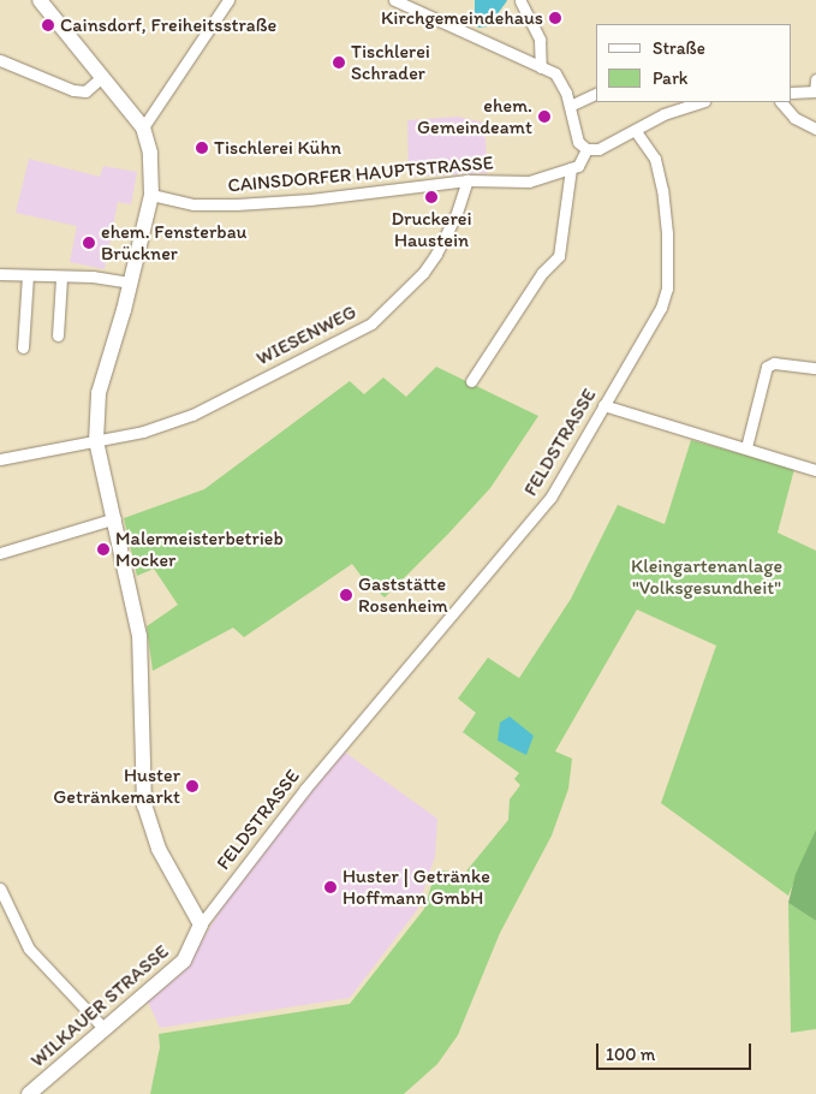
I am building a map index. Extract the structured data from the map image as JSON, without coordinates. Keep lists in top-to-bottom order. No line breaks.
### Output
{"streets":{"street":["CAINSDORFER HAUPTSTRASSE","WIESENWEG","FELDSTRASSE","WILKAUER STRASSE"]},"crossings":[["CAINSDORFER HAUPTSTRASSE","WIESENWEG"],["FELDSTRASSE","WILKAUER STRASSE"]],"parks":["Kleingartenanlage \"Volksgesundheit\""],"places":["Kirchgemeindehaus","Cainsdorf, Freiheitsstraße","Tischlerei Schrader","ehem. Gemeindeamt","Tischlerei Kühn","Druckerei Haustein","ehem. Fensterbau Brückner","Malermeisterbetrieb Mocker","Gaststätte Rosenheim","Huster Getränkemarkt","Huster | Getränke Hoffmann GmbH"],"legend":["Straße","Park"],"scale_bar":"100 m"}
